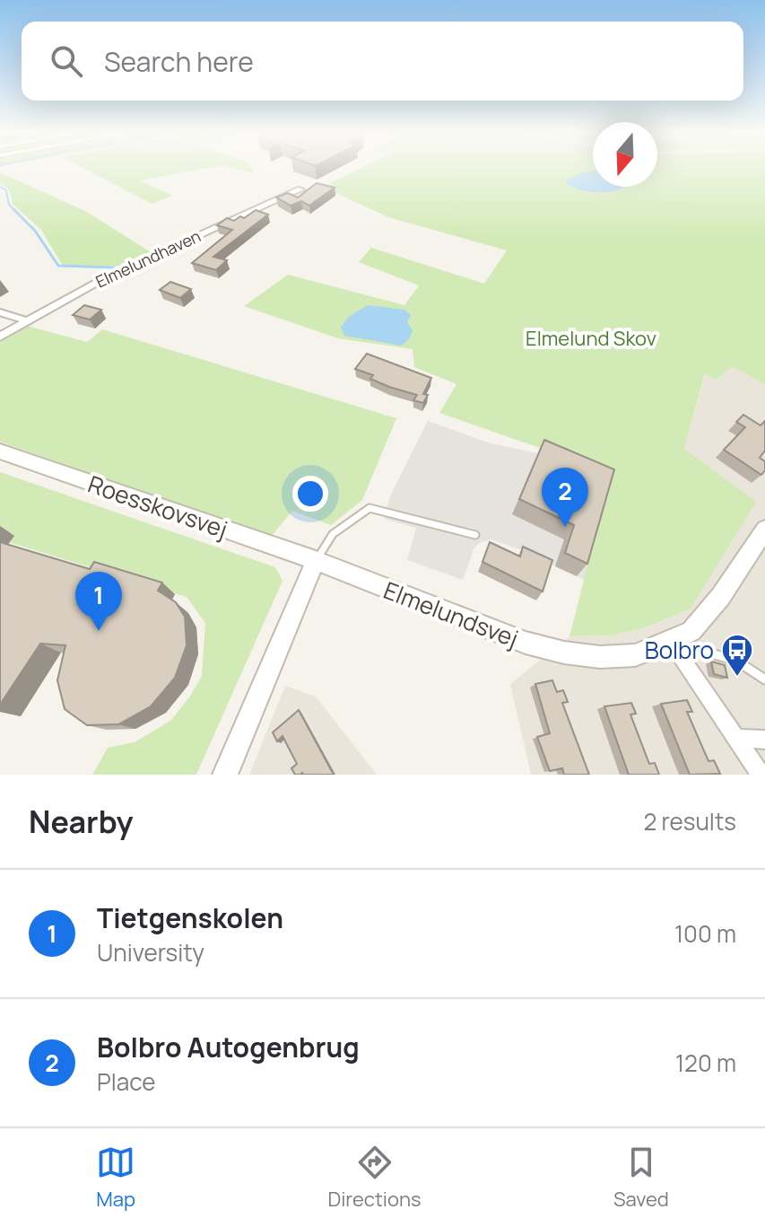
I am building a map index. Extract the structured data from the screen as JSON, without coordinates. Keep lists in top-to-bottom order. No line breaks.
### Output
{"streets":{"street":["Elmelundhaven","Roesskovsvej","Elmelundsvej"]},"crossings":[["Roesskovsvej","Elmelundsvej"]],"parks":["Elmelund Skov"],"places":{"bus stop":["Bolbro"]},"north":"bottom","page":{"search":"Search here","pins":["2","1"],"heading":["Nearby","2 results"],"list":[{"mark":"1","name":"Tietgenskolen","note":"University","value":"100 m"},{"mark":"2","name":"Bolbro Autogenbrug","note":"Place","value":"120 m"}],"nav":["Map","Directions","Saved"]}}
